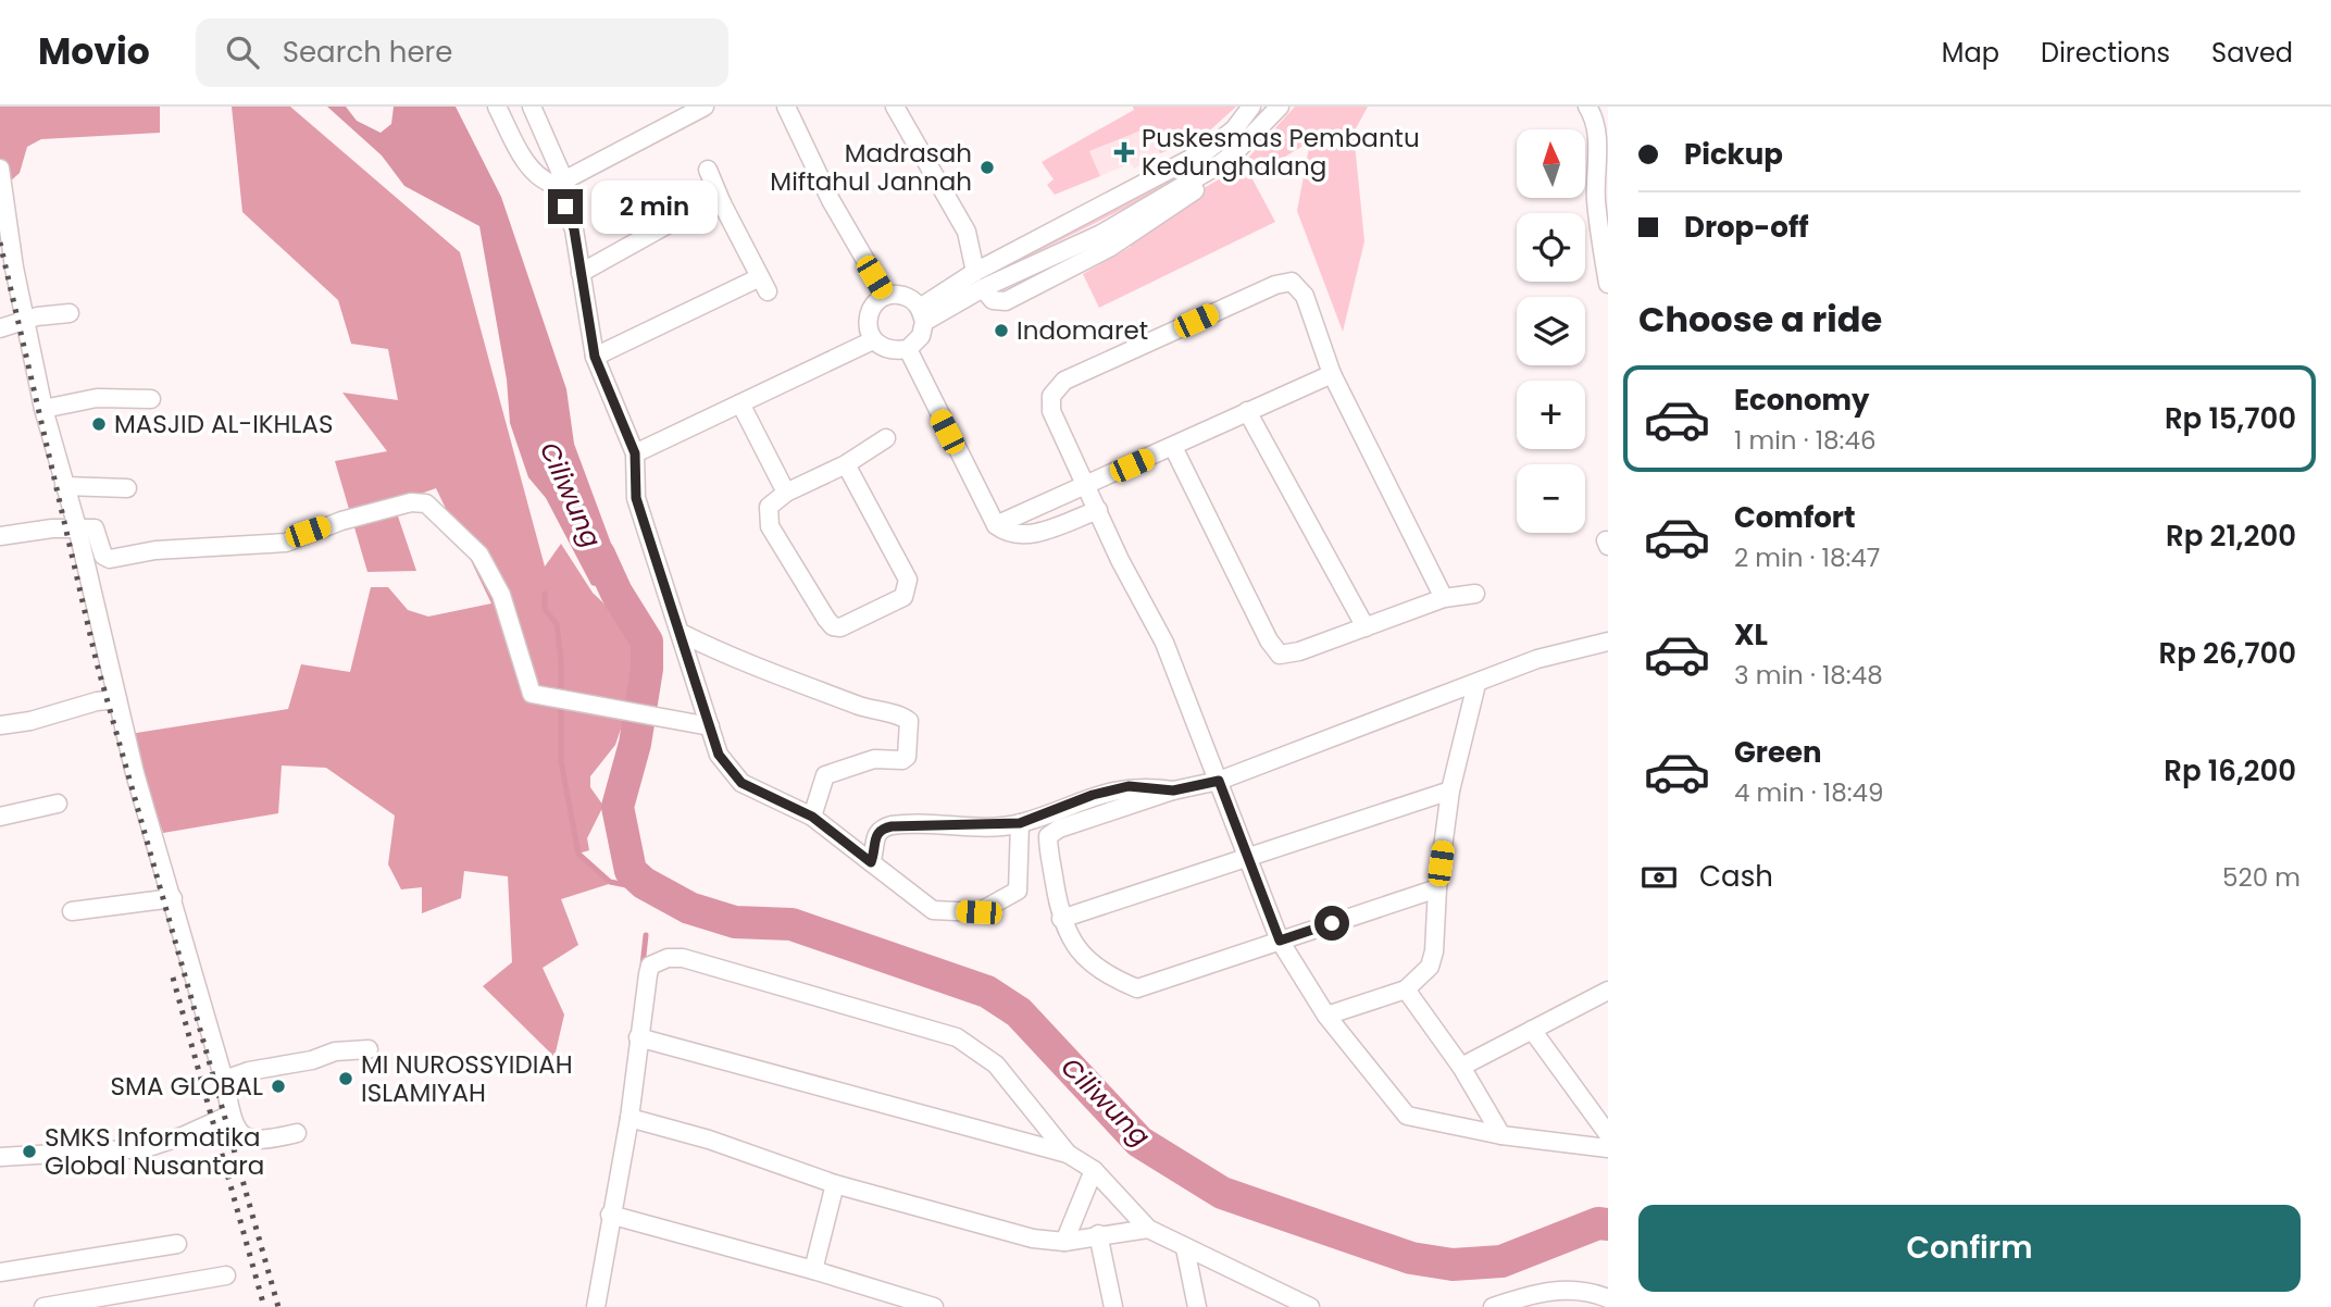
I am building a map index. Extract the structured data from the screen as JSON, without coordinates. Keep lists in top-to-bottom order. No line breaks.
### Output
{"water":["Ciliwung"],"places":{"health":["Puskesmas Pembantu Kedunghalang"],"other":["Madrasah Miftahul Jannah","Indomaret","MASJID AL-IKHLAS","MI NUROSSYIDIAH ISLAMIYAH","SMA GLOBAL","SMKS Informatika Global Nusantara"]},"north":"top","page":{"header":"Movio","search":"Search here","nav":["Map","Directions","Saved"],"banner":["Pickup","Drop-off"],"map_buttons":["+","−"],"bubble":"2 min","heading":"Choose a ride","list":[{"name":"Economy","note":"1 min · 18:46","value":"Rp 15,700"},{"name":"Comfort","note":"2 min · 18:47","value":"Rp 21,200"},{"name":"XL","note":"3 min · 18:48","value":"Rp 26,700"},{"name":"Green","note":"4 min · 18:49","value":"Rp 16,200"}],"pay":["Cash","520 m"],"buttons":"Confirm"}}
